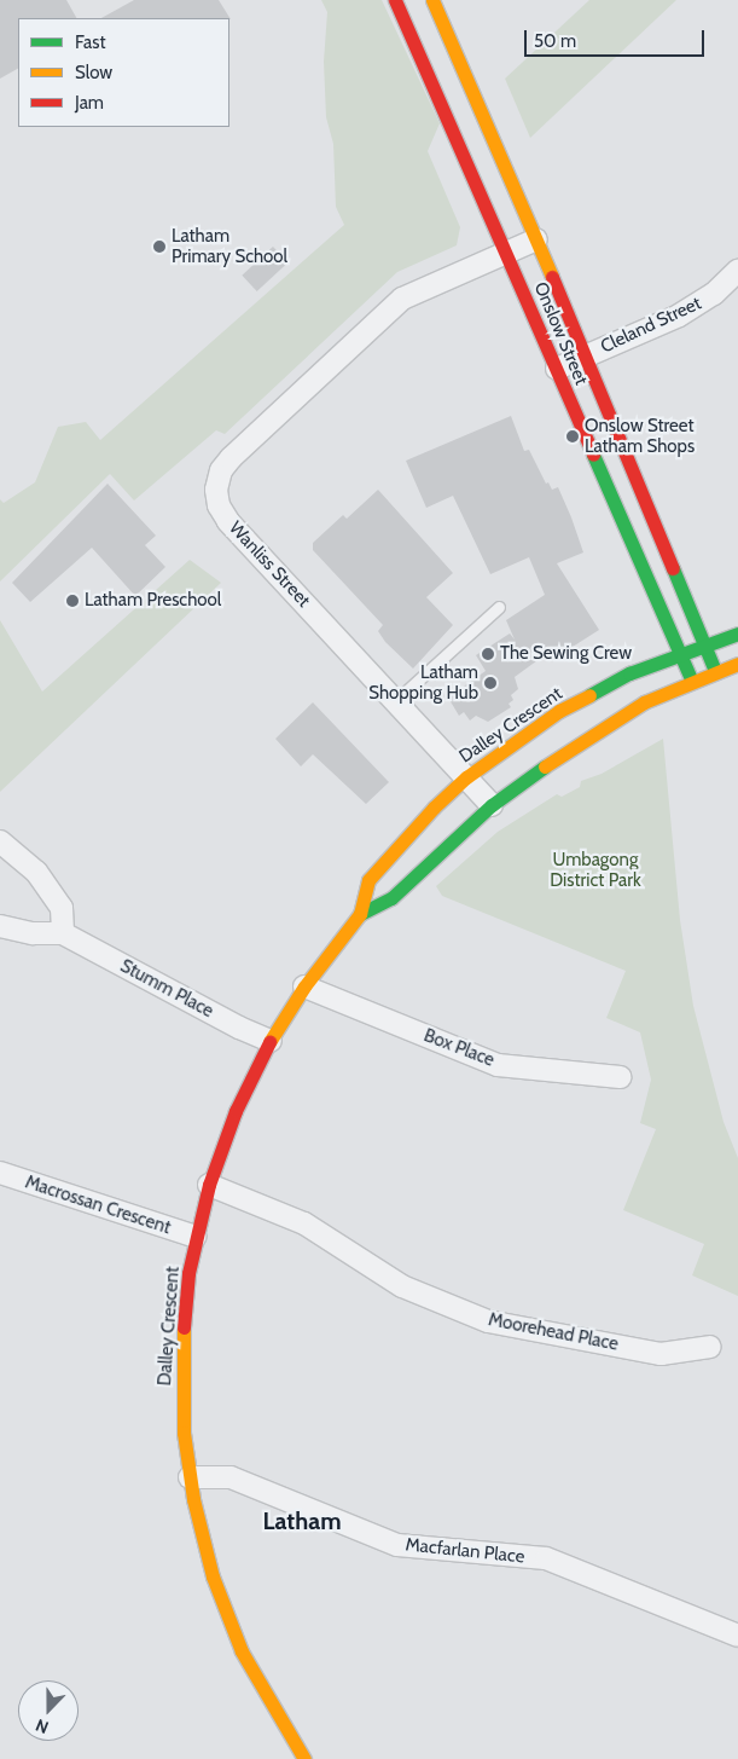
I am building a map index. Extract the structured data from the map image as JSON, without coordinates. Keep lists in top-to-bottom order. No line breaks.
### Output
{"streets":{"street":["Cleland Street","Onslow Street","Wanliss Street","Dalley Crescent","Stumm Place","Box Place","Macrossan Crescent","Moorehead Place","Macfarlan Place"]},"crossings":[["Cleland Street","Onslow Street"],["Onslow Street","Wanliss Street"],["Onslow Street","Dalley Crescent"],["Wanliss Street","Dalley Crescent"],["Dalley Crescent","Stumm Place"],["Dalley Crescent","Box Place"],["Dalley Crescent","Macrossan Crescent"],["Dalley Crescent","Moorehead Place"],["Dalley Crescent","Macfarlan Place"]],"districts":["Latham"],"parks":["Umbagong District Park"],"places":["Latham Primary School","Onslow Street Latham Shops","Latham Preschool","The Sewing Crew","Latham Shopping Hub"],"legend":["Fast","Slow","Jam"],"scale_bar":"50 m","north":"bottom"}
